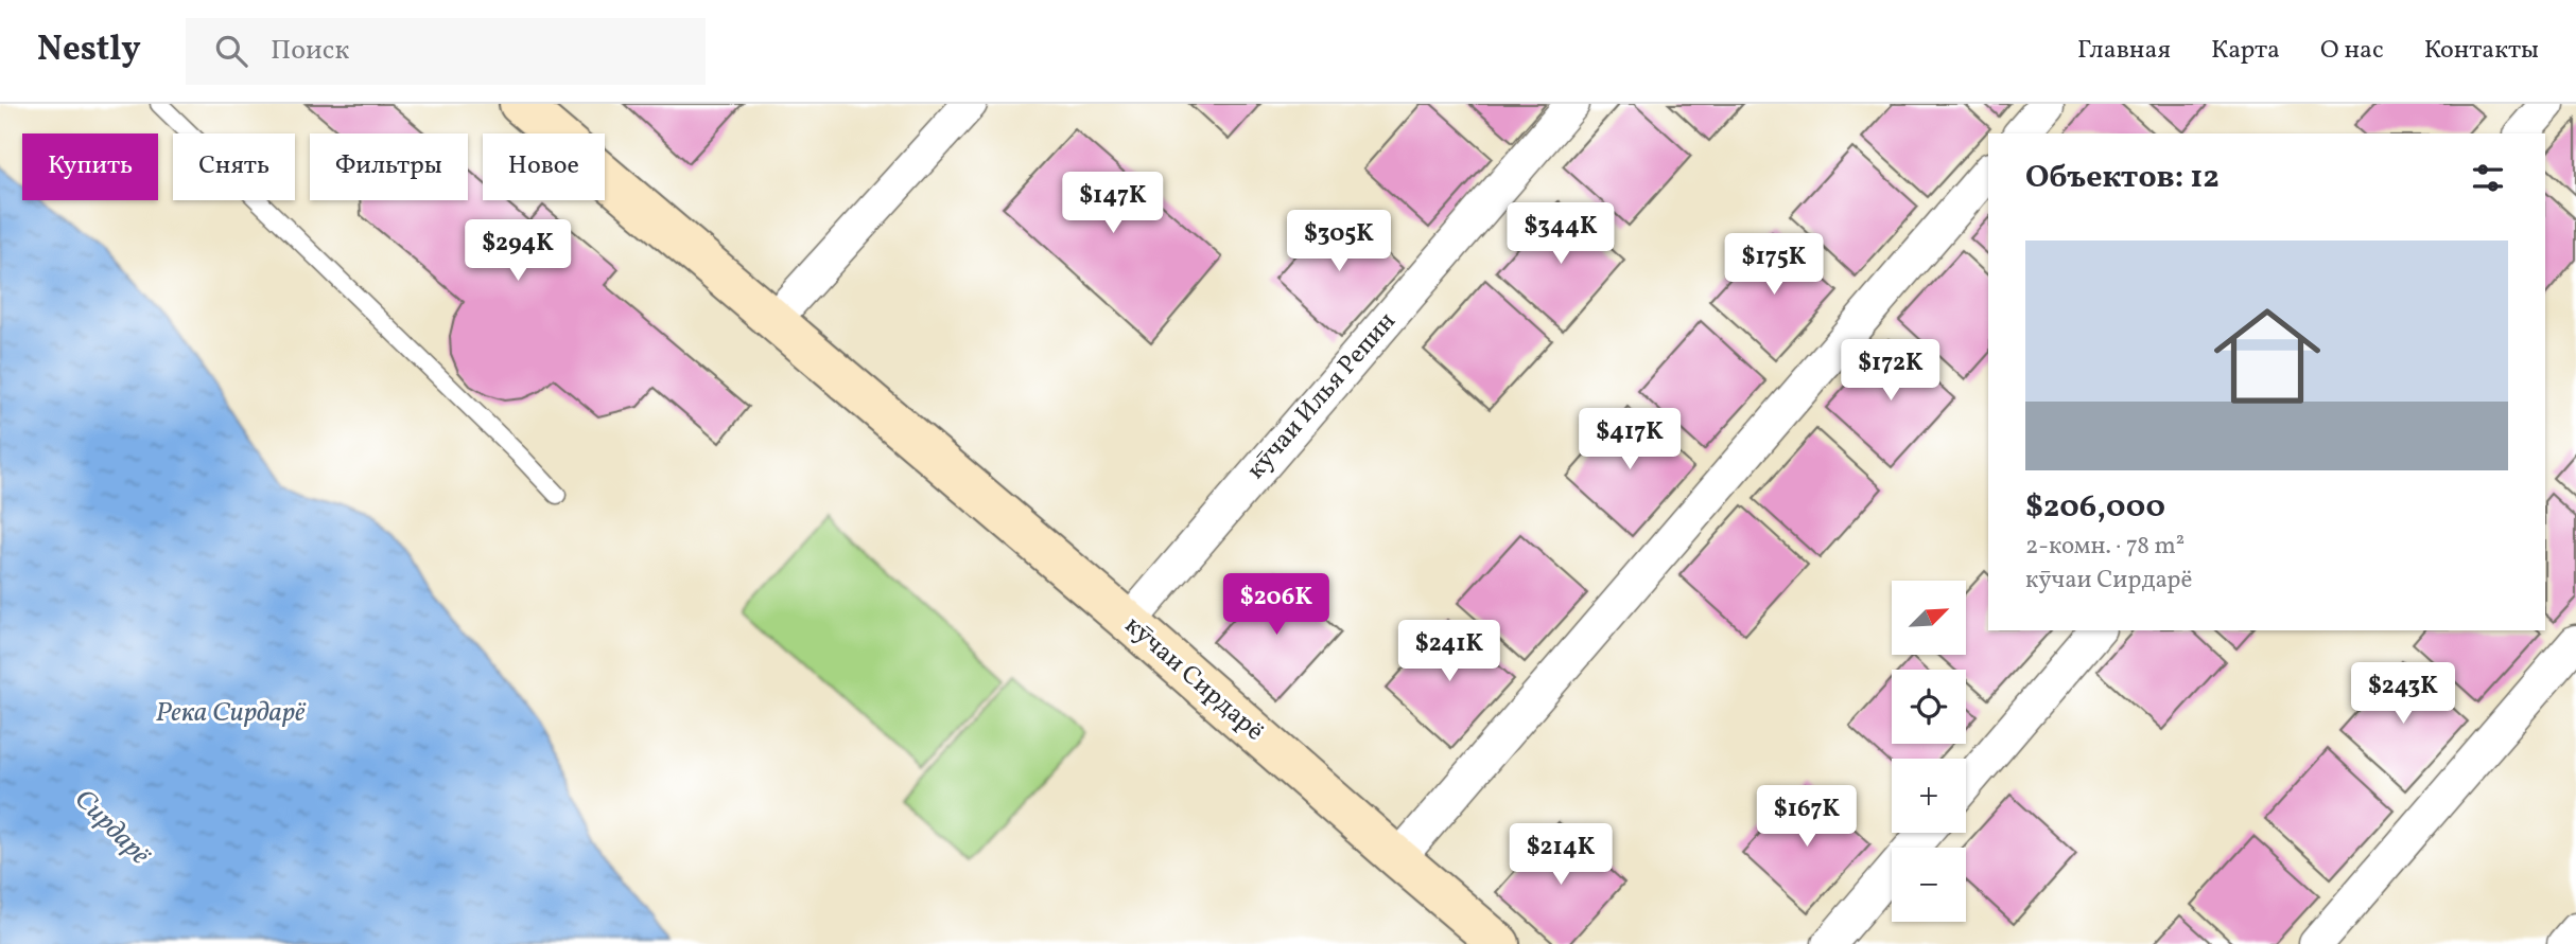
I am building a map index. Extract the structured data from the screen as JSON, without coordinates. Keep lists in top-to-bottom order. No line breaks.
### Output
{"streets":{"main road":["кӯчаи Сирдарё"],"street":["кӯчаи Илья Репин"]},"crossings":[["кӯчаи Илья Репин","кӯчаи Сирдарё"]],"water":["Река Сирдарё","Сирдарё"],"north":"top right","page":{"header":"Nestly","search":"Поиск","nav":["Главная","Карта","О нас","Контакты"],"chip":["Купить","Снять","Фильтры","Новое"],"heading":"Объектов: 12","price":["$147K","$344K","$305K","$294K","$175K","$172K","$417K","$206K","$241K","$243K","$167K","$214K"],"list":[{"name":"$206,000","note":"2-комн. · 78 m² · кӯчаи Сирдарё"}],"map_buttons":["+","−"]}}
